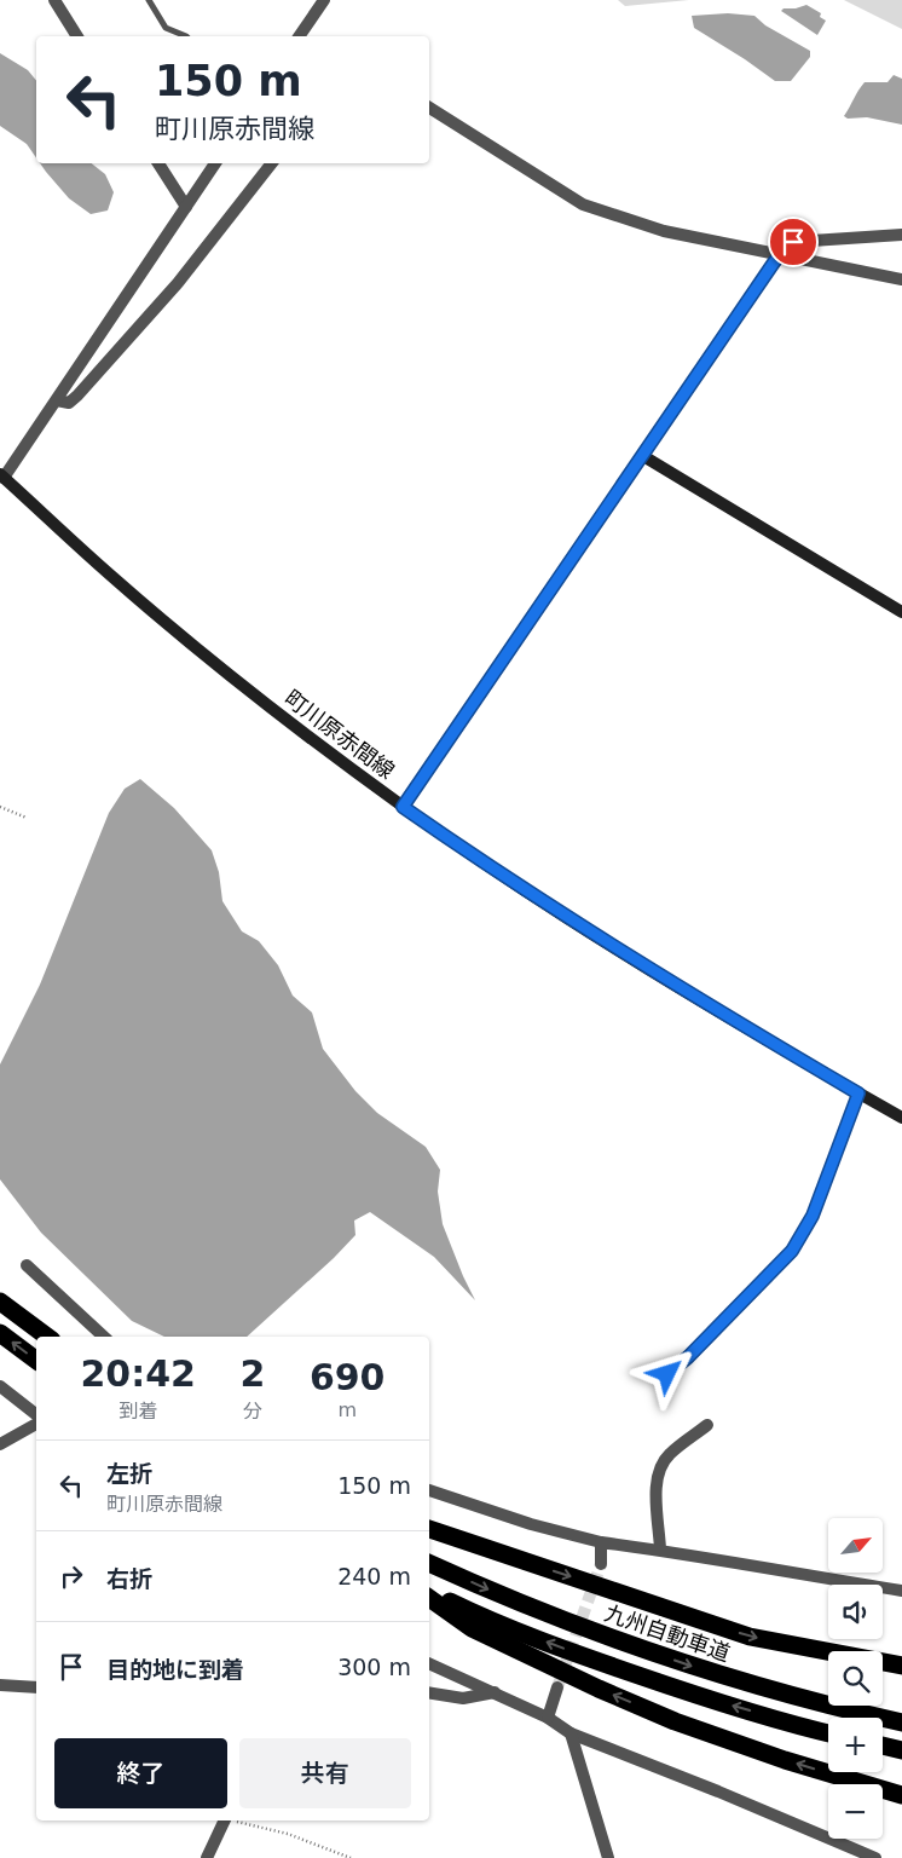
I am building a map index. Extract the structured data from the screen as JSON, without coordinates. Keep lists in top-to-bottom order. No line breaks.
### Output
{"streets":{"highway":["九州自動車道"],"main road":["町川原赤間線"]},"north":"top right","page":{"turn":["150 m","町川原赤間線"],"eta":["20:42","到着","2","分","690","m"],"list":[{"name":"左折","note":"町川原赤間線","value":"150 m"},{"name":"右折","value":"240 m"},{"name":"目的地に到着","value":"300 m"}],"map_buttons":["+","−"],"buttons":["終了","共有"]}}
